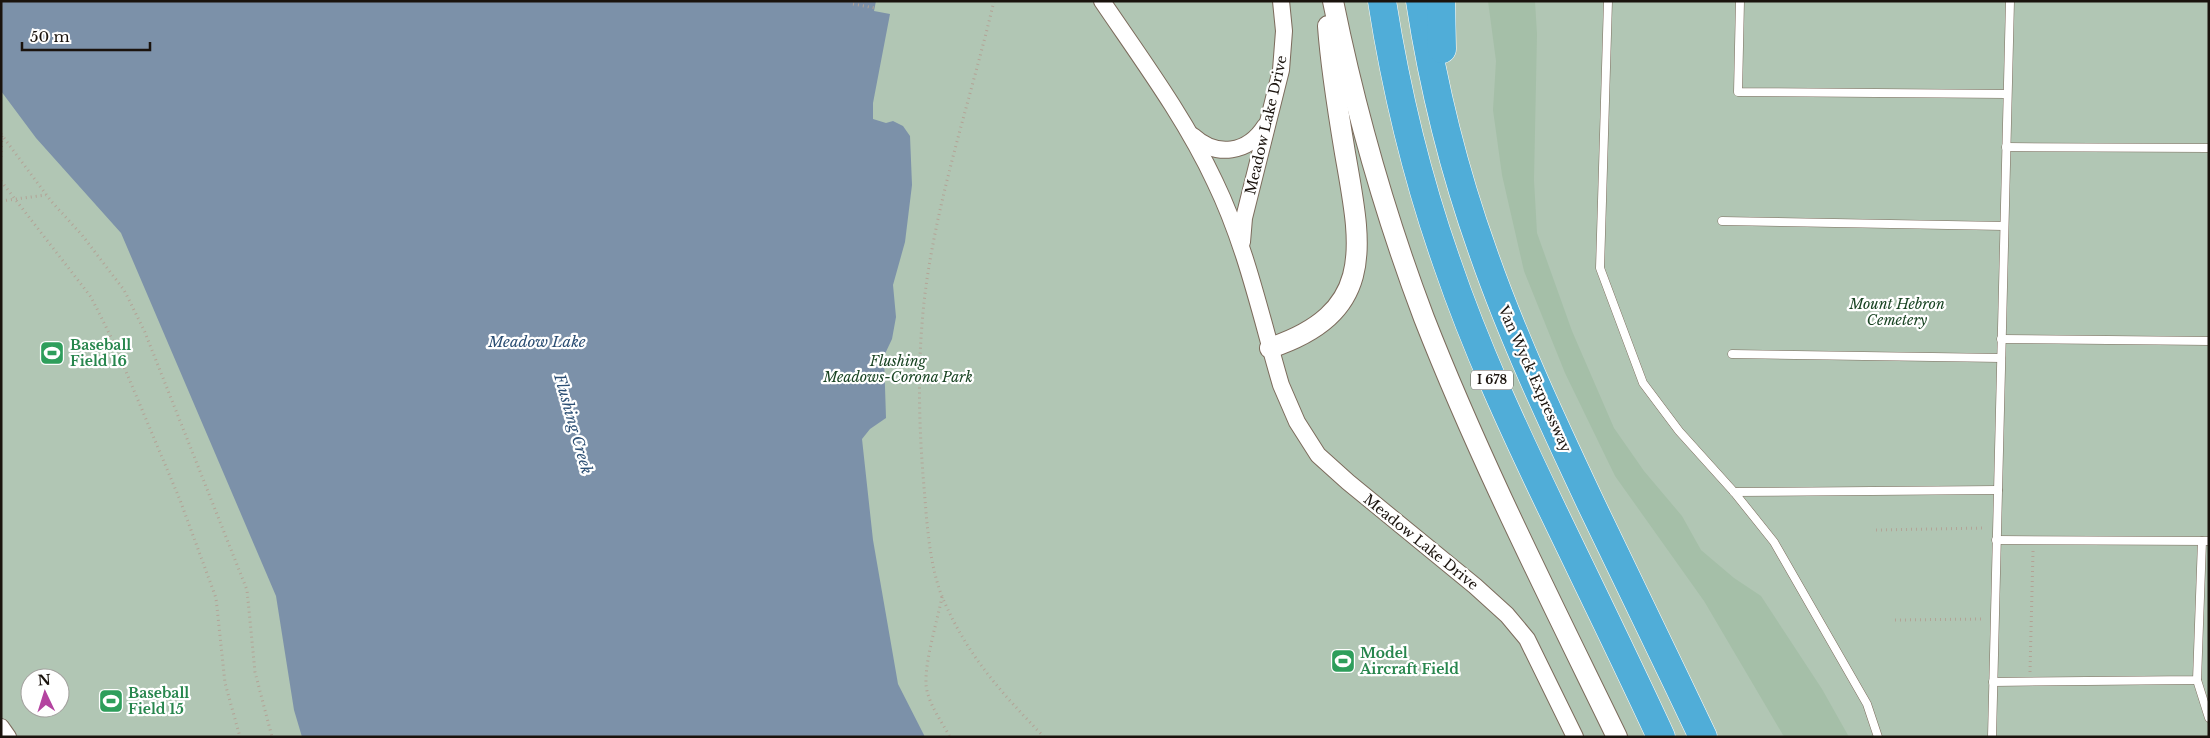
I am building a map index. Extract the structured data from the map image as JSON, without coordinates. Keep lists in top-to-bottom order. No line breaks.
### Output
{"streets":{"highway":["Van Wyck Expressway","I 678"],"street":["Meadow Lake Drive"]},"water":["Meadow Lake","Flushing Creek"],"parks":["Mount Hebron Cemetery","Flushing Meadows-Corona Park"],"places":{"sports":["Baseball Field 16","Model Aircraft Field","Baseball Field 15"]},"scale_bar":"50 m","north":"top"}
